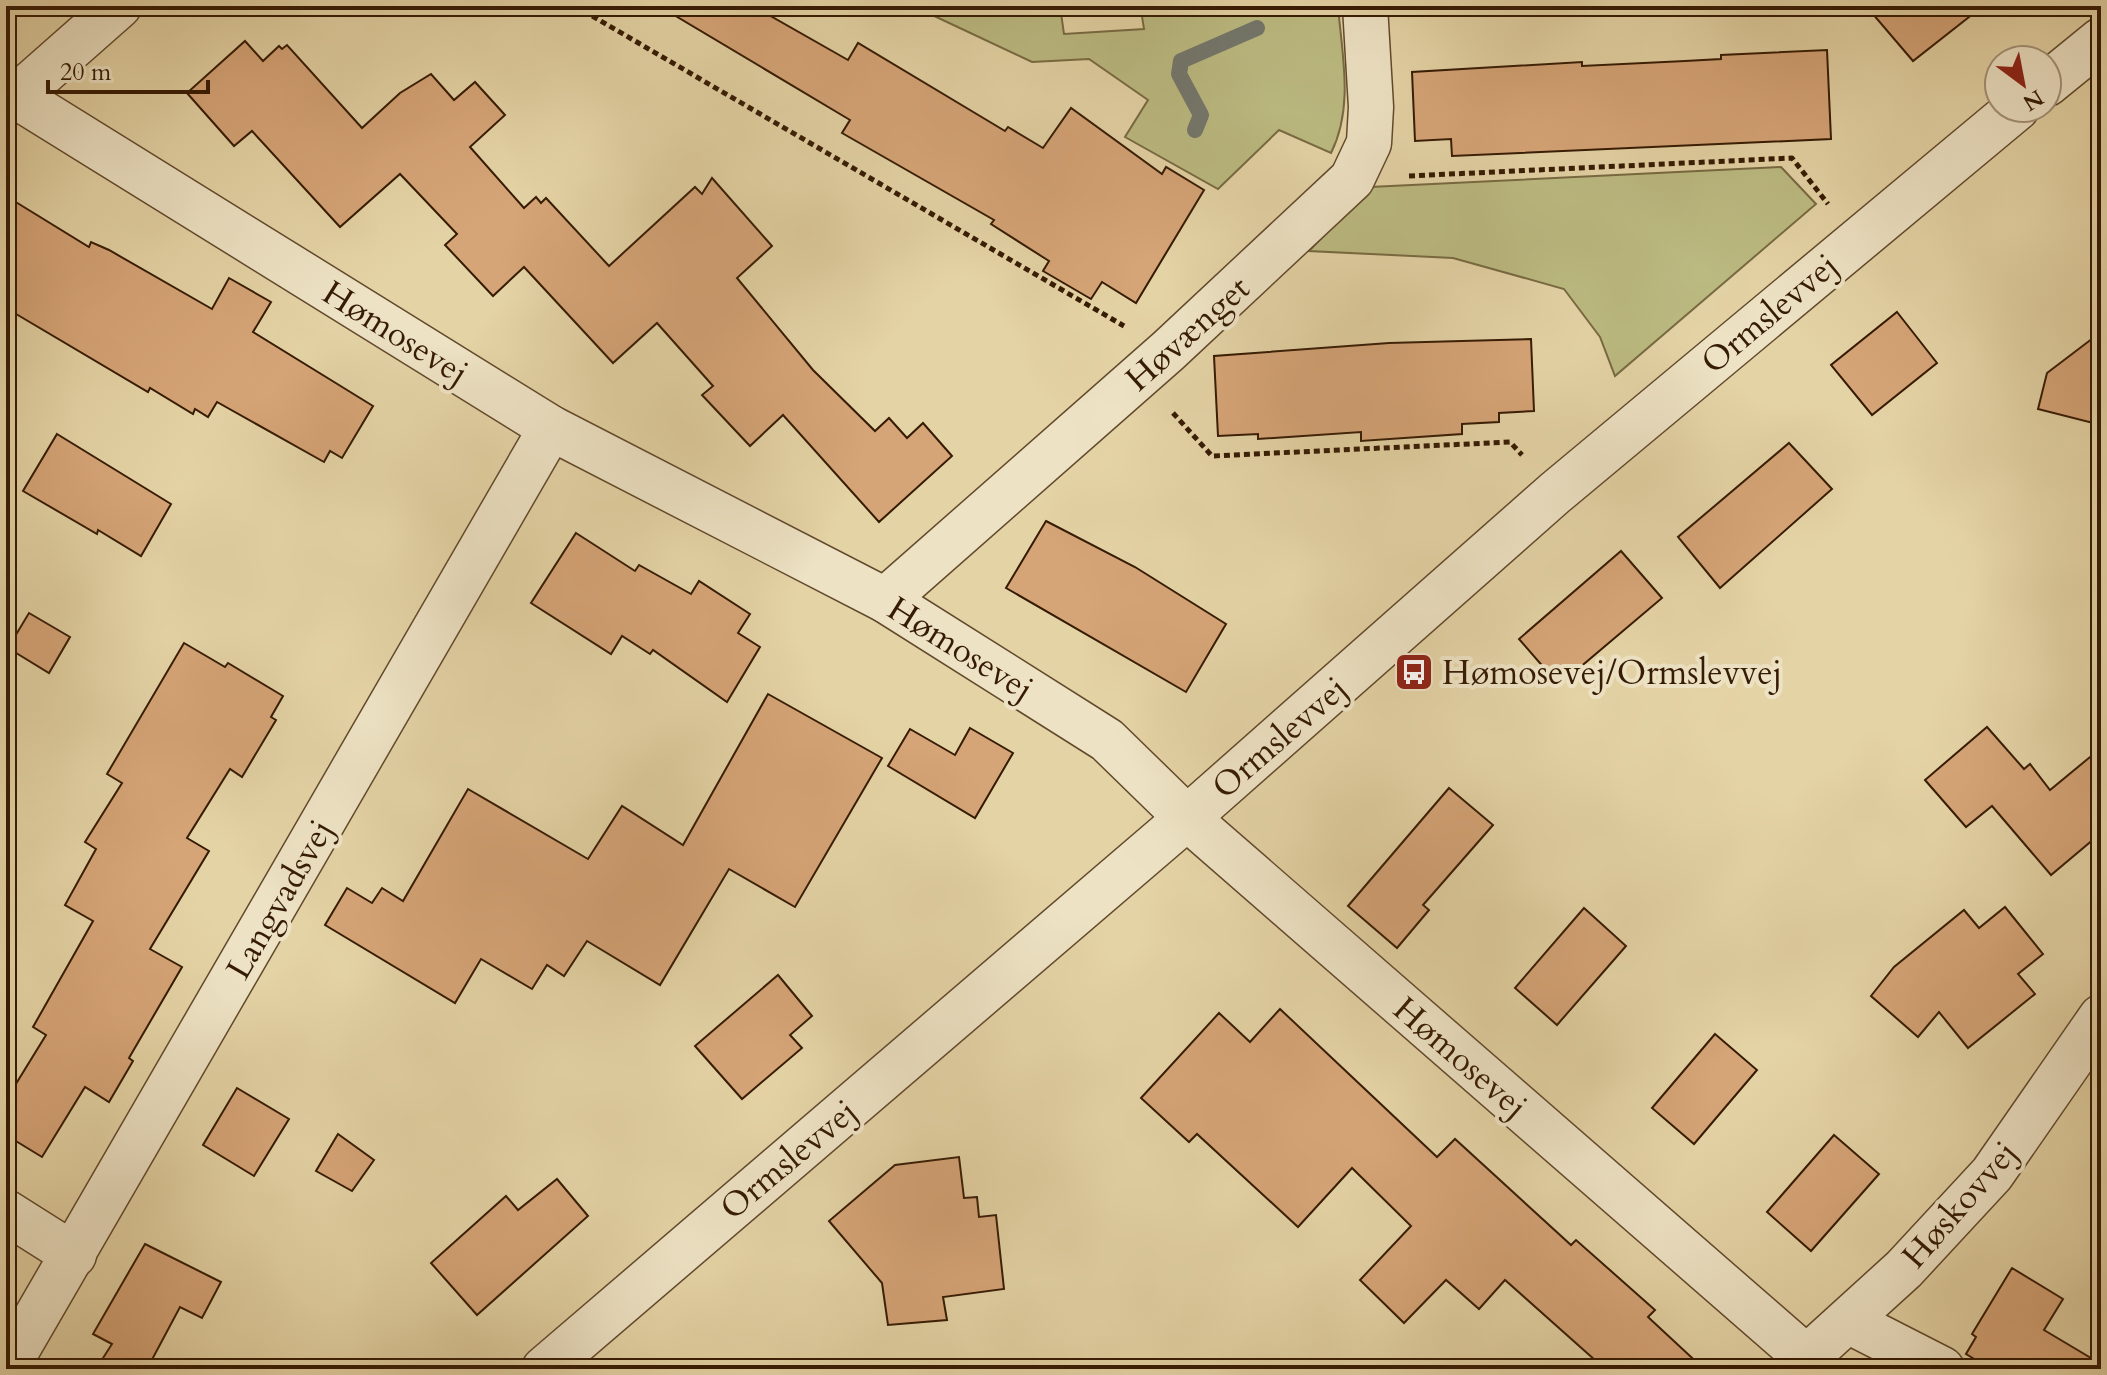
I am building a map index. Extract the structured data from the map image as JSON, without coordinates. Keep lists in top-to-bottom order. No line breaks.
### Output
{"streets":{"street":["Ormslevvej","Hømosevej","Høvænget","Langvadsvej","Høskovvej"]},"crossings":[["Ormslevvej","Hømosevej"],["Hømosevej","Høvænget"],["Hømosevej","Langvadsvej"],["Hømosevej","Høskovvej"]],"places":{"bus stop":["Hømosevej/Ormslevvej"]},"scale_bar":"20 m","north":"bottom right"}
